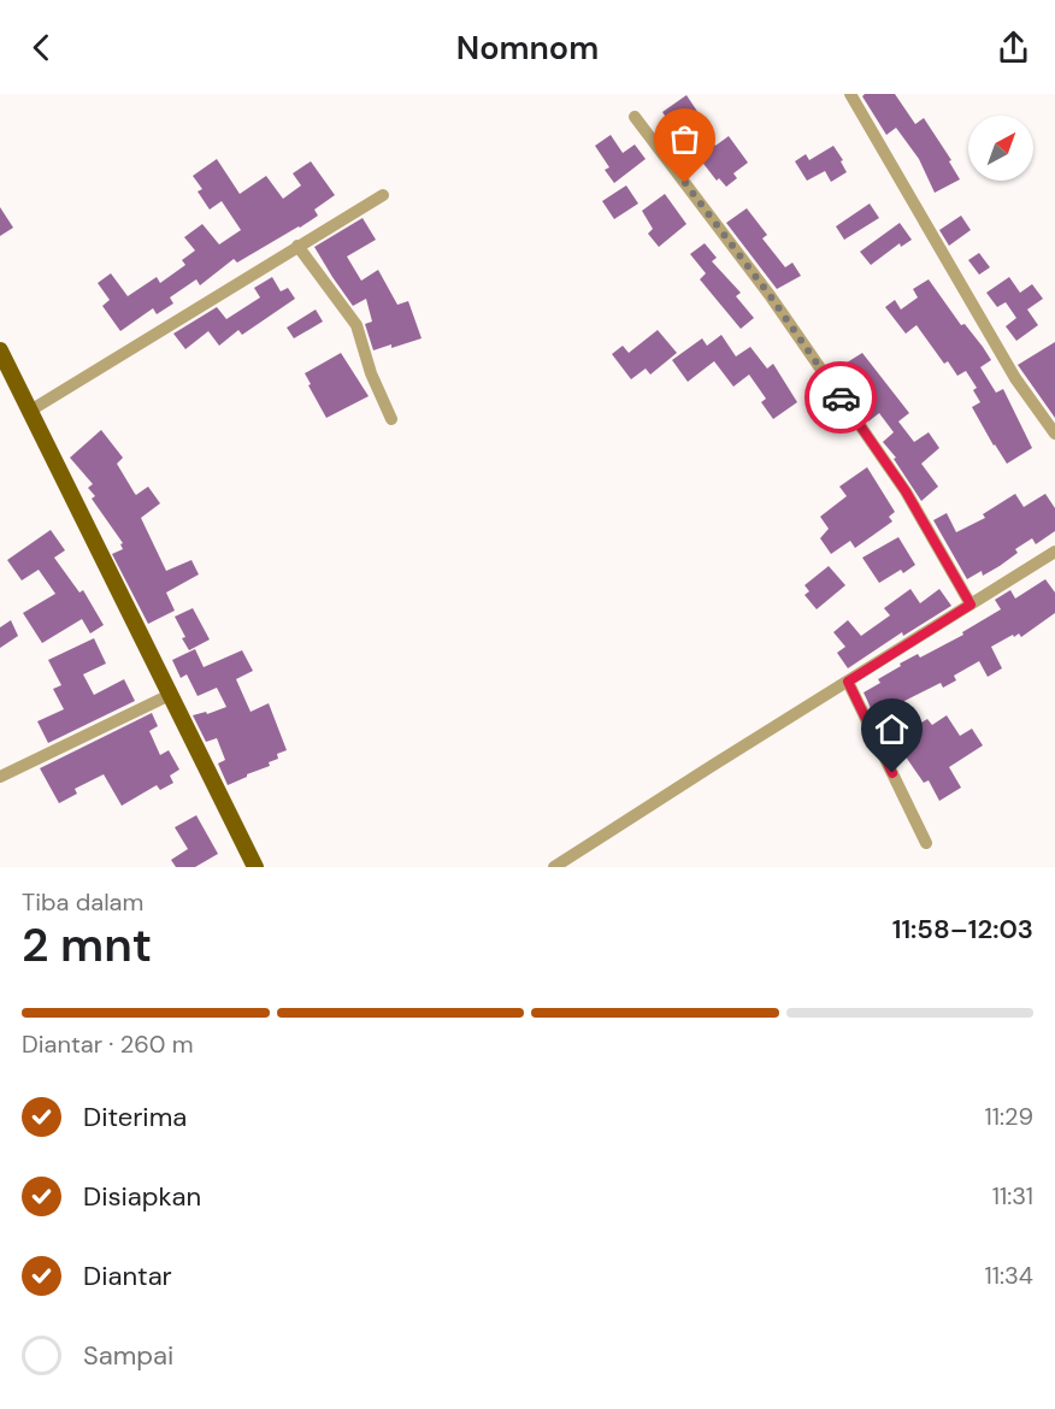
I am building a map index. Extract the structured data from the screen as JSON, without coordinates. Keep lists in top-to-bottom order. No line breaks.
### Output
{"north":"top right","page":{"header":"Nomnom","heading":["2 mnt","Tiba dalam","11:58–12:03"],"bar":"Diantar · 260 m","list":[["Diterima","11:29"],["Disiapkan","11:31"],["Diantar","11:34"],"Sampai"]}}
